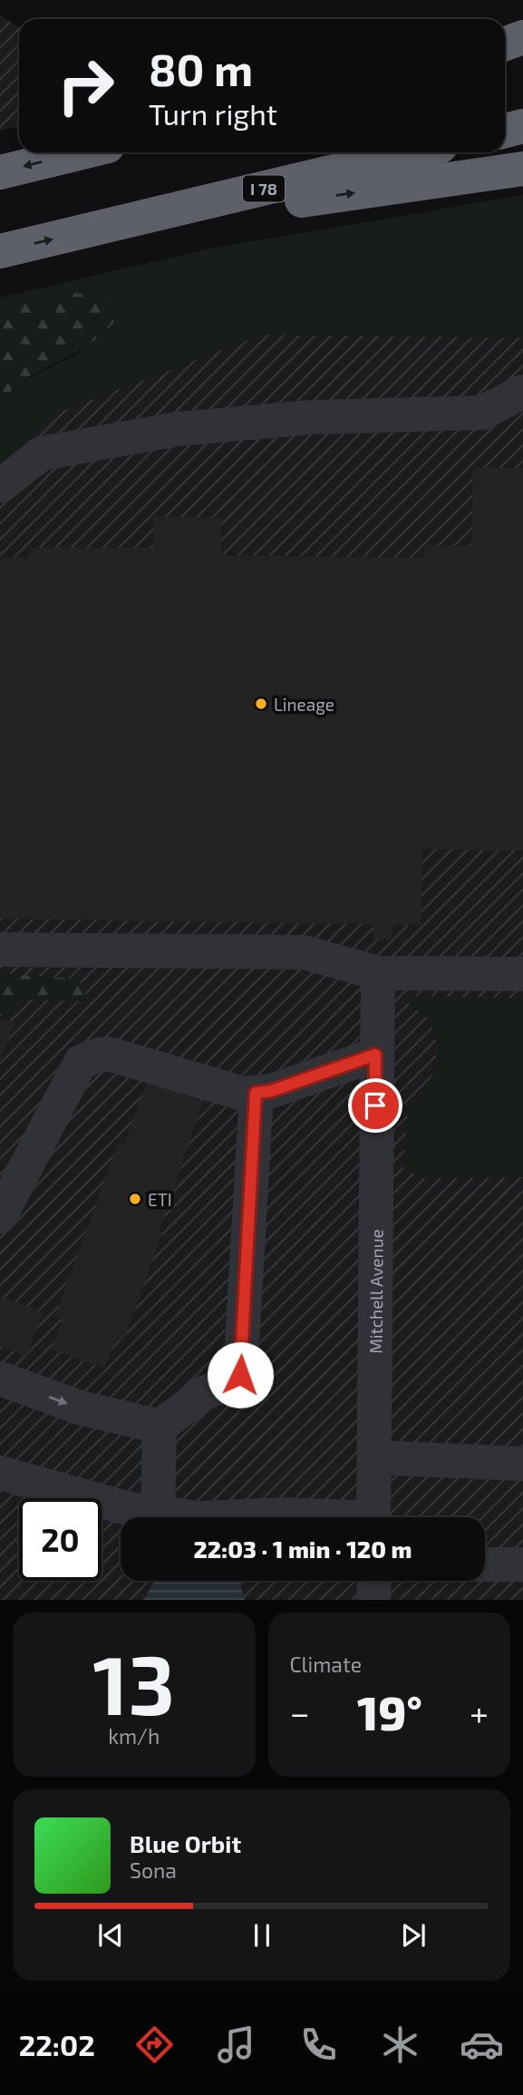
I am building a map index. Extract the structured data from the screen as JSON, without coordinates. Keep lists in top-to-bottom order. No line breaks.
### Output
{"streets":{"highway":["I 78"],"street":["Mitchell Avenue"]},"places":["Lineage","ETI"],"page":{"turn":["80 m","Turn right"],"limit":"20","trip":"22:03 · 1 min · 120 m","tile":[["13","km/h"],"Climate"],"heat":["−","19°","+"],"song":["Blue Orbit","Sona"],"tabs":"22:02"}}
